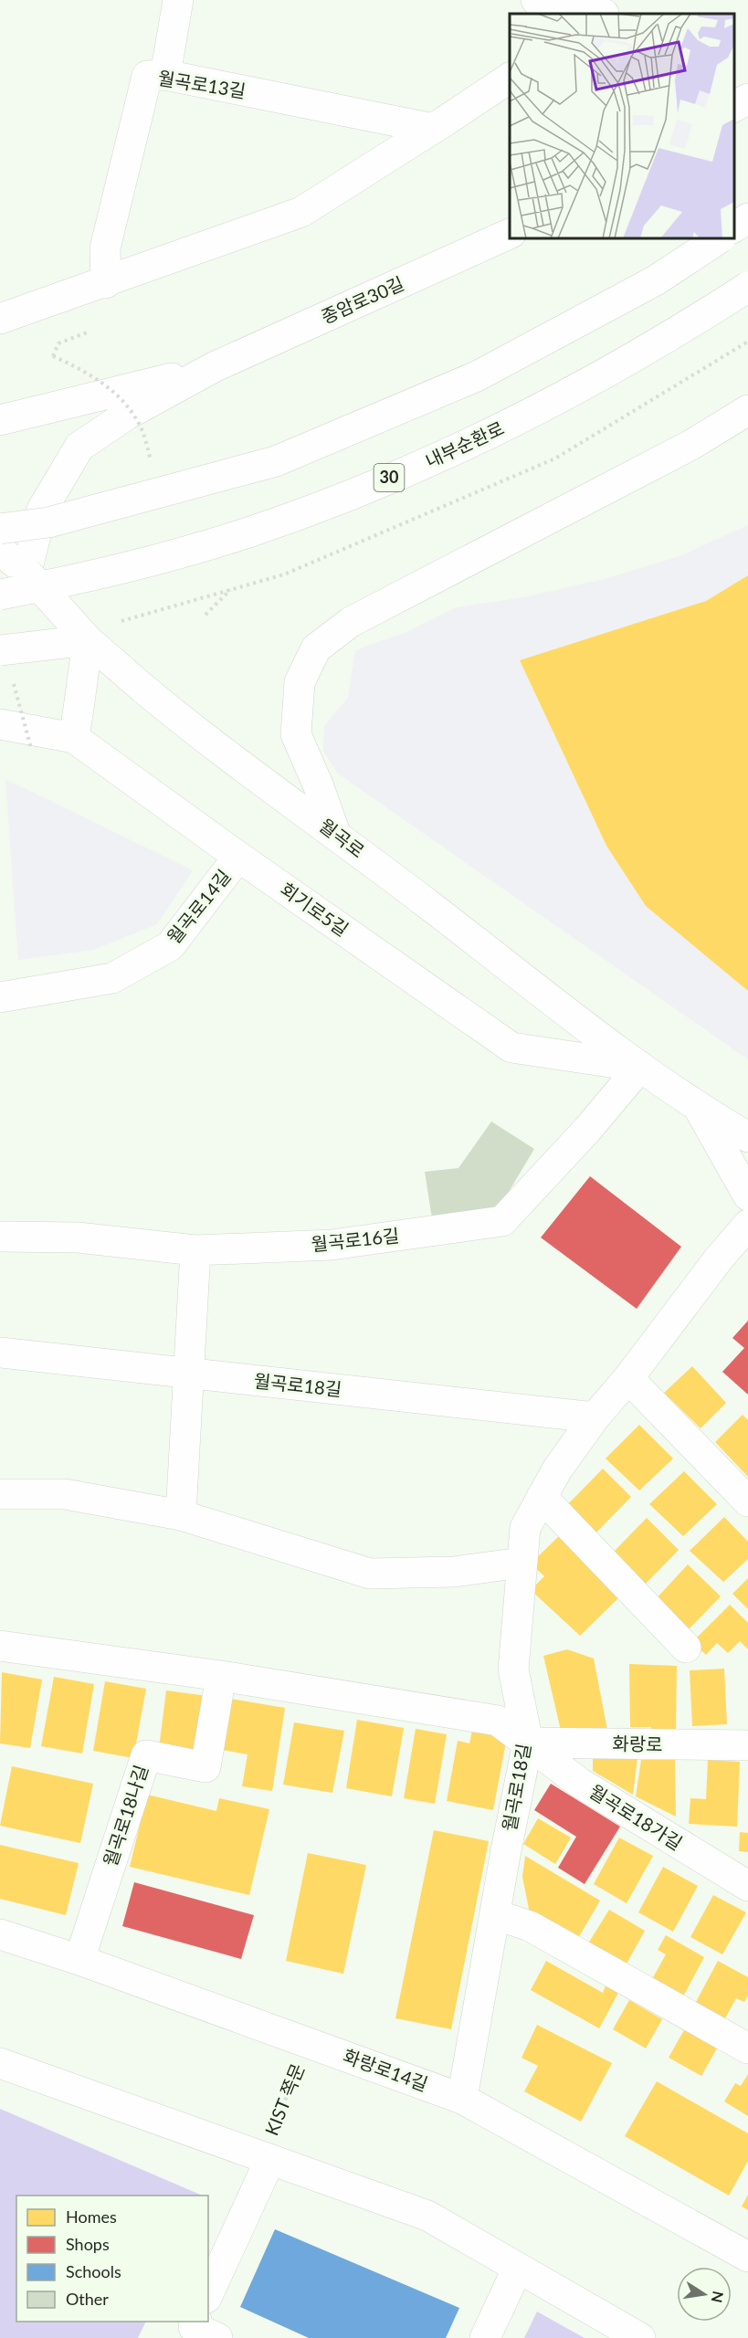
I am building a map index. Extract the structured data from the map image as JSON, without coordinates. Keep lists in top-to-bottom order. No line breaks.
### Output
{"streets":{"main road":["월곡로13길","종암로30길","내부순환로","30","월곡로","월곡로14길","회기로5길","월곡로16길","월곡로18길","화랑로","월곡로18나길","월곡로18가길","화랑로14길"],"path":["KIST 쪽문"]},"crossings":[["종암로30길","월곡로"],["월곡로","회기로5길"],["월곡로","월곡로16길"],["월곡로14길","회기로5길"],["회기로5길","월곡로16길"],["월곡로18길","화랑로"],["월곡로18길","월곡로18가길"],["월곡로18길","화랑로14길"],["화랑로","월곡로18가길"],["월곡로18나길","화랑로14길"],["화랑로14길","KIST 쪽문"]],"legend":["Homes","Shops","Schools","Other"],"north":"right"}
